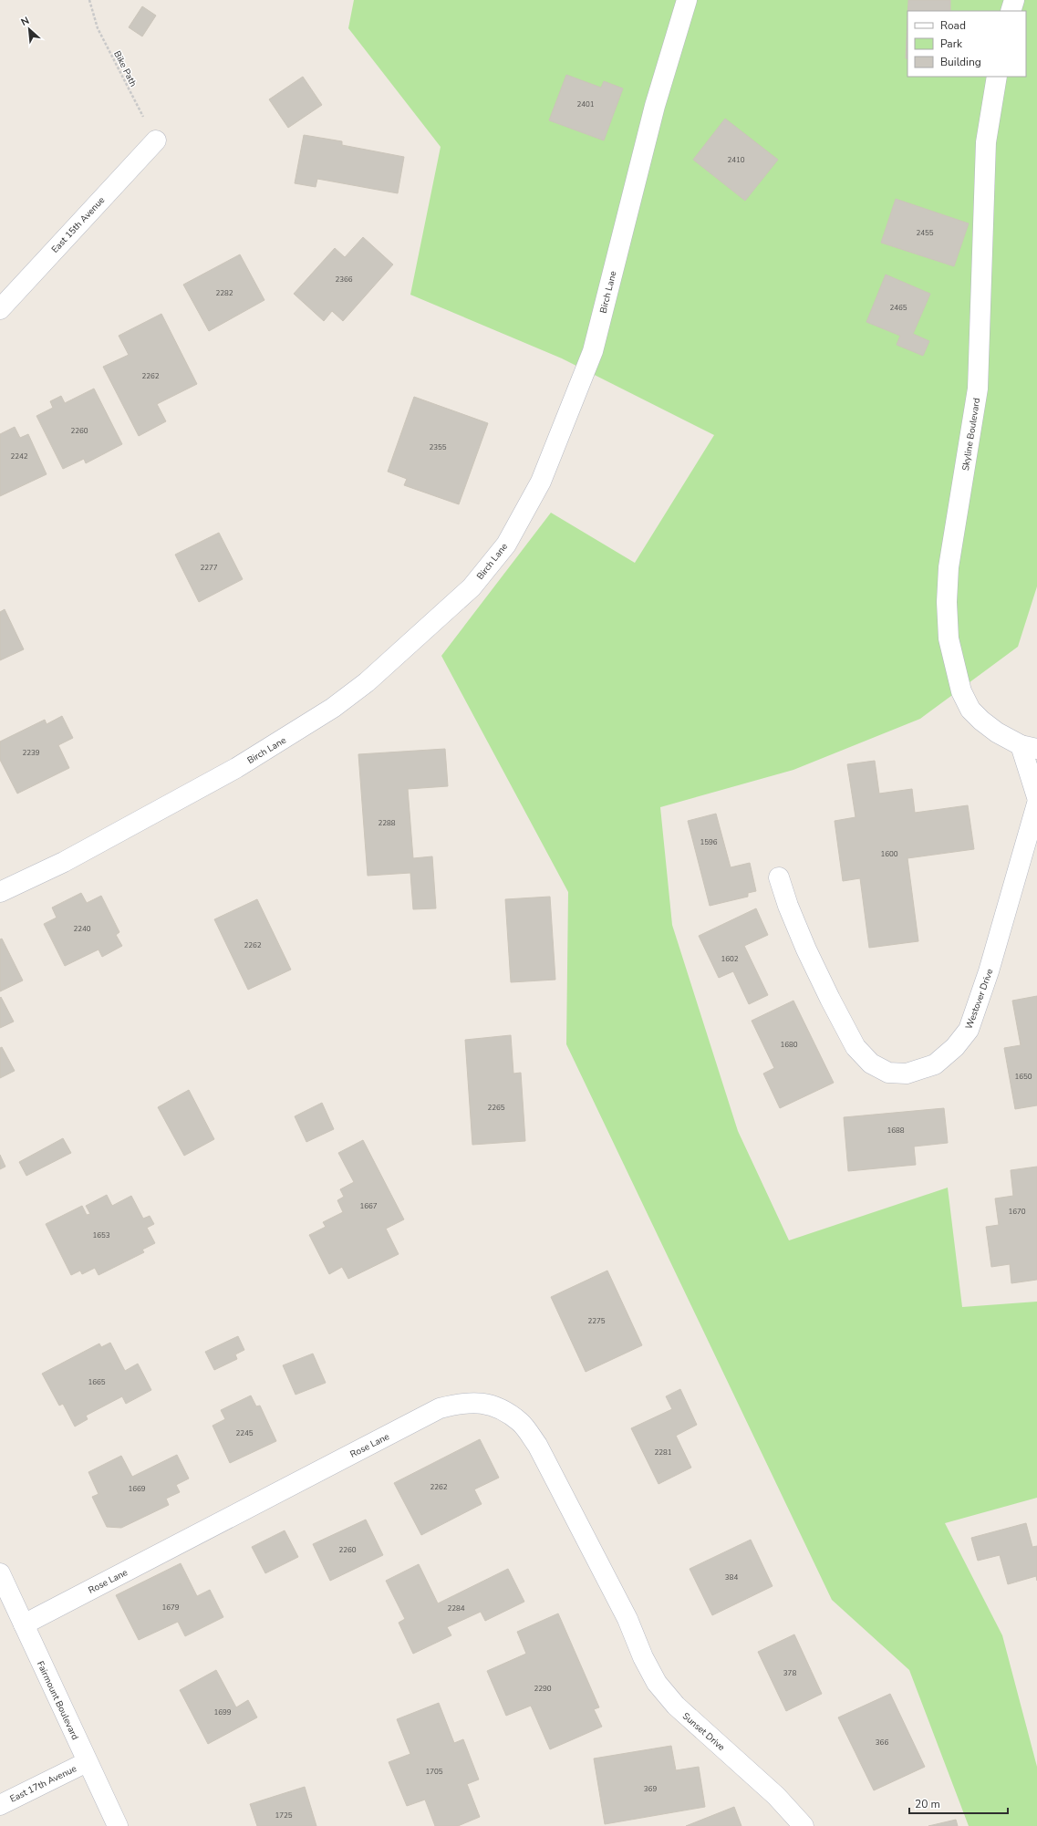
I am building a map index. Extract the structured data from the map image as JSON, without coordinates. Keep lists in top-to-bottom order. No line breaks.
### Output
{"streets":{"street":["East 15th Avenue","Birch Lane","Skyline Boulevard","Westover Drive","Rose Lane","Fairmount Boulevard","Sunset Drive","East 17th Avenue"],"path":["Bike Path"]},"crossings":[["Bike Path","East 15th Avenue"],["Rose Lane","Fairmount Boulevard"],["Rose Lane","Sunset Drive"],["Fairmount Boulevard","East 17th Avenue"]],"house_numbers":["2401","2410","2455","2366","2282","2465","2262","2260","2355","2242","2277","2239","2288","1596","1600","2240","2262","1602","1680","1650","2265","1688","1667","1670","1653","2275","1665","2245","2281","2262","1669","2260","384","1679","2284","378","2290","1699","366","1705","369","1725"],"legend":["Road","Park","Building"],"scale_bar":"20 m","north":"top left"}
